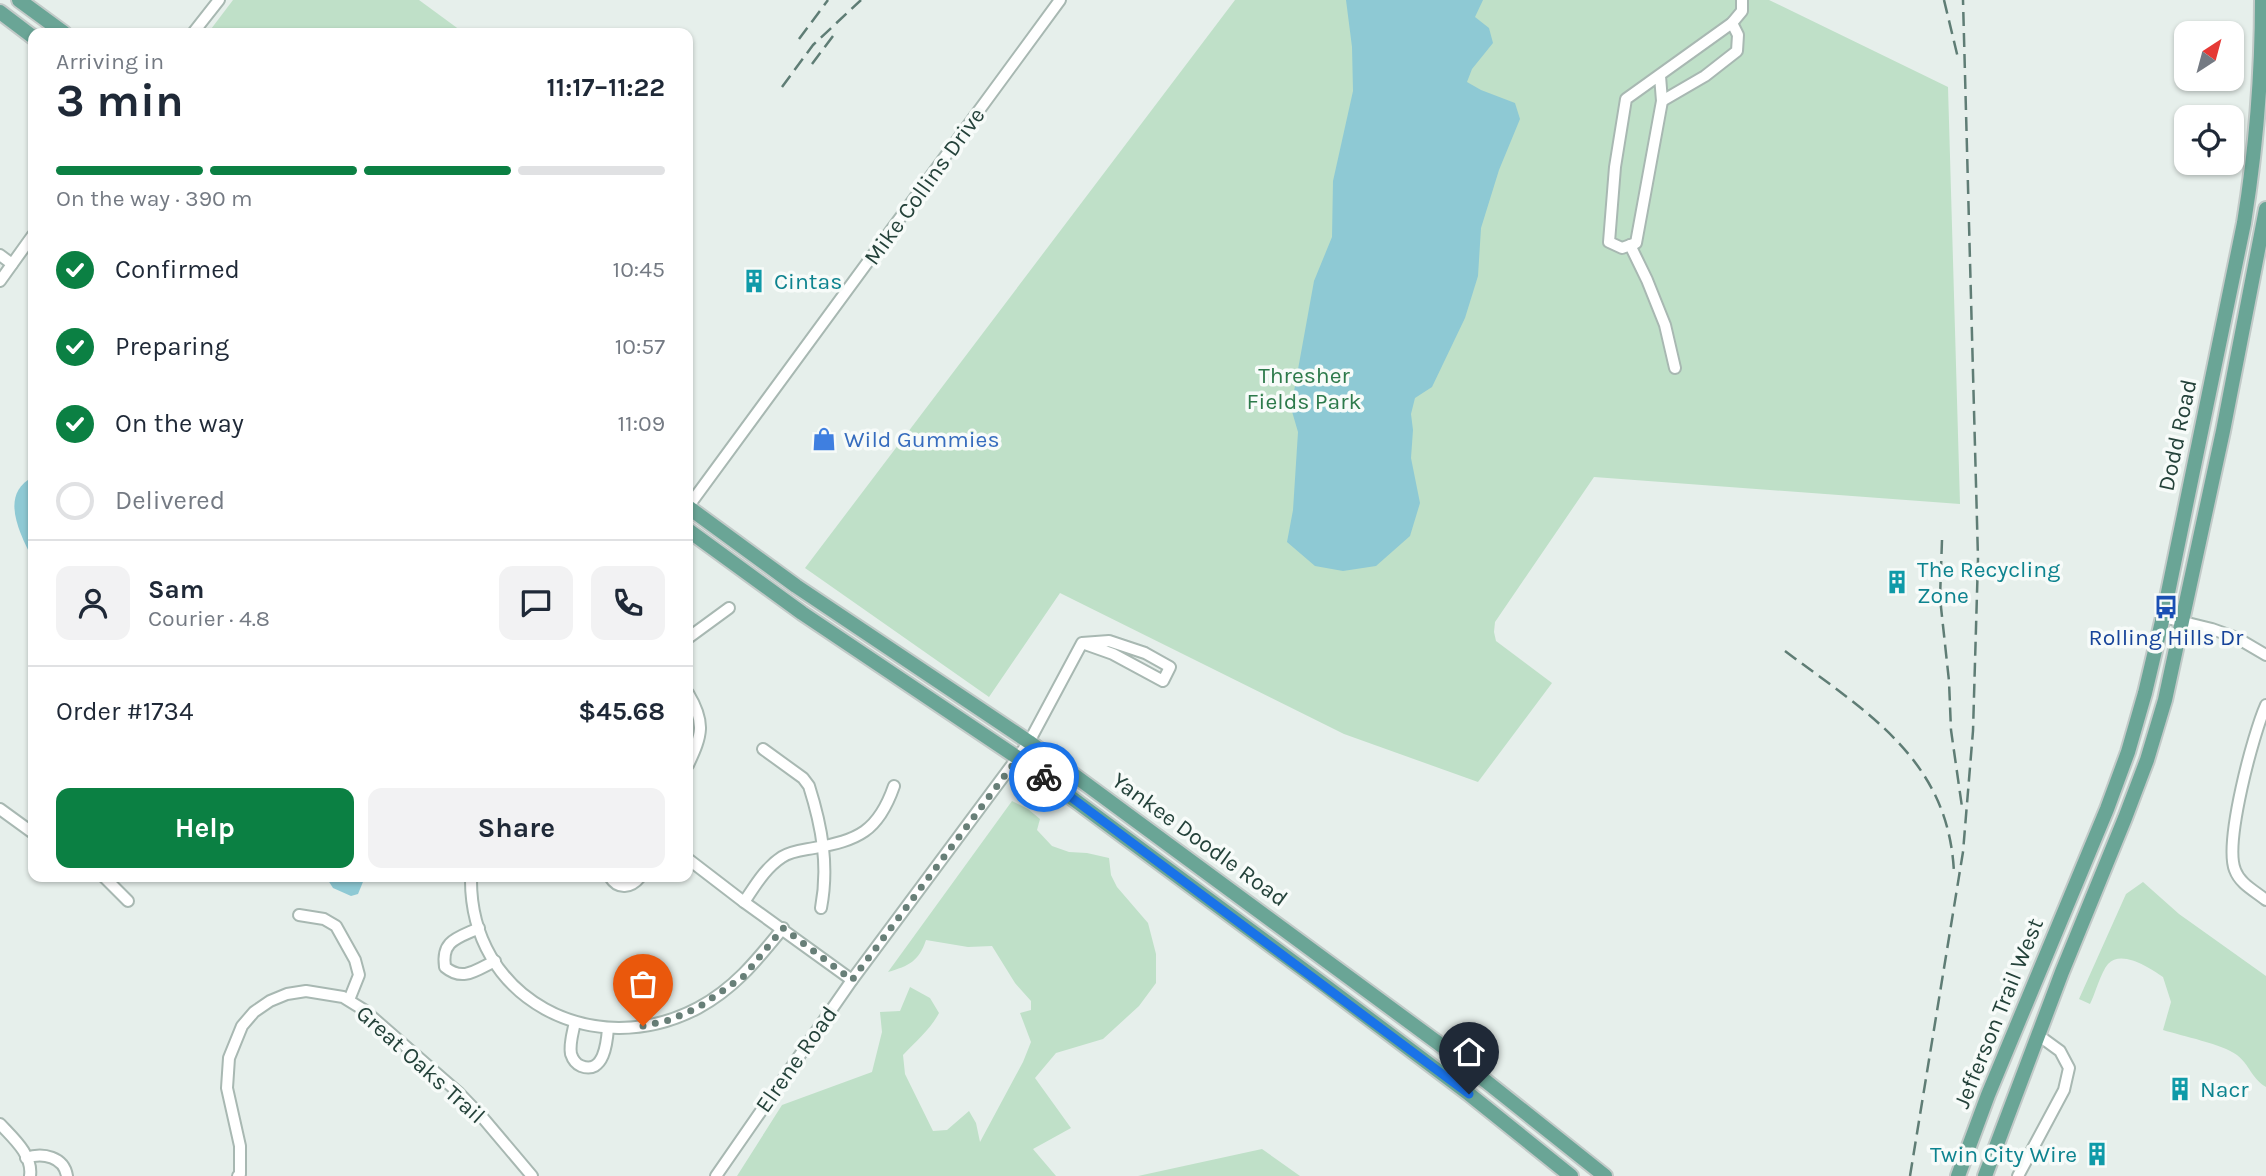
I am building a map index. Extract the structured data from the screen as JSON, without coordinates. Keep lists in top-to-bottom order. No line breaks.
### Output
{"streets":{"main road":["Dodd Road","Yankee Doodle Road","Jefferson Trail West"],"street":["Mike Collins Drive","Elrene Road","Great Oaks Trail"]},"crossings":[["Dodd Road","Jefferson Trail West"],["Yankee Doodle Road","Elrene Road"]],"parks":["Thresher Fields Park"],"places":{"building":["Cintas","The Recycling Zone","Nacr","Twin City Wire"],"shop":["Wild Gummies"],"bus stop":["Rolling Hills Dr"]},"north":"top right","page":{"heading":["3 min","Arriving in","11:17–11:22"],"panel":["Sam","Courier · 4.8","Order #1734","$45.68"],"bar":"On the way · 390 m","list":[["Confirmed","10:45"],["Preparing","10:57"],["On the way","11:09"],"Delivered"],"buttons":["Help","Share"]}}
